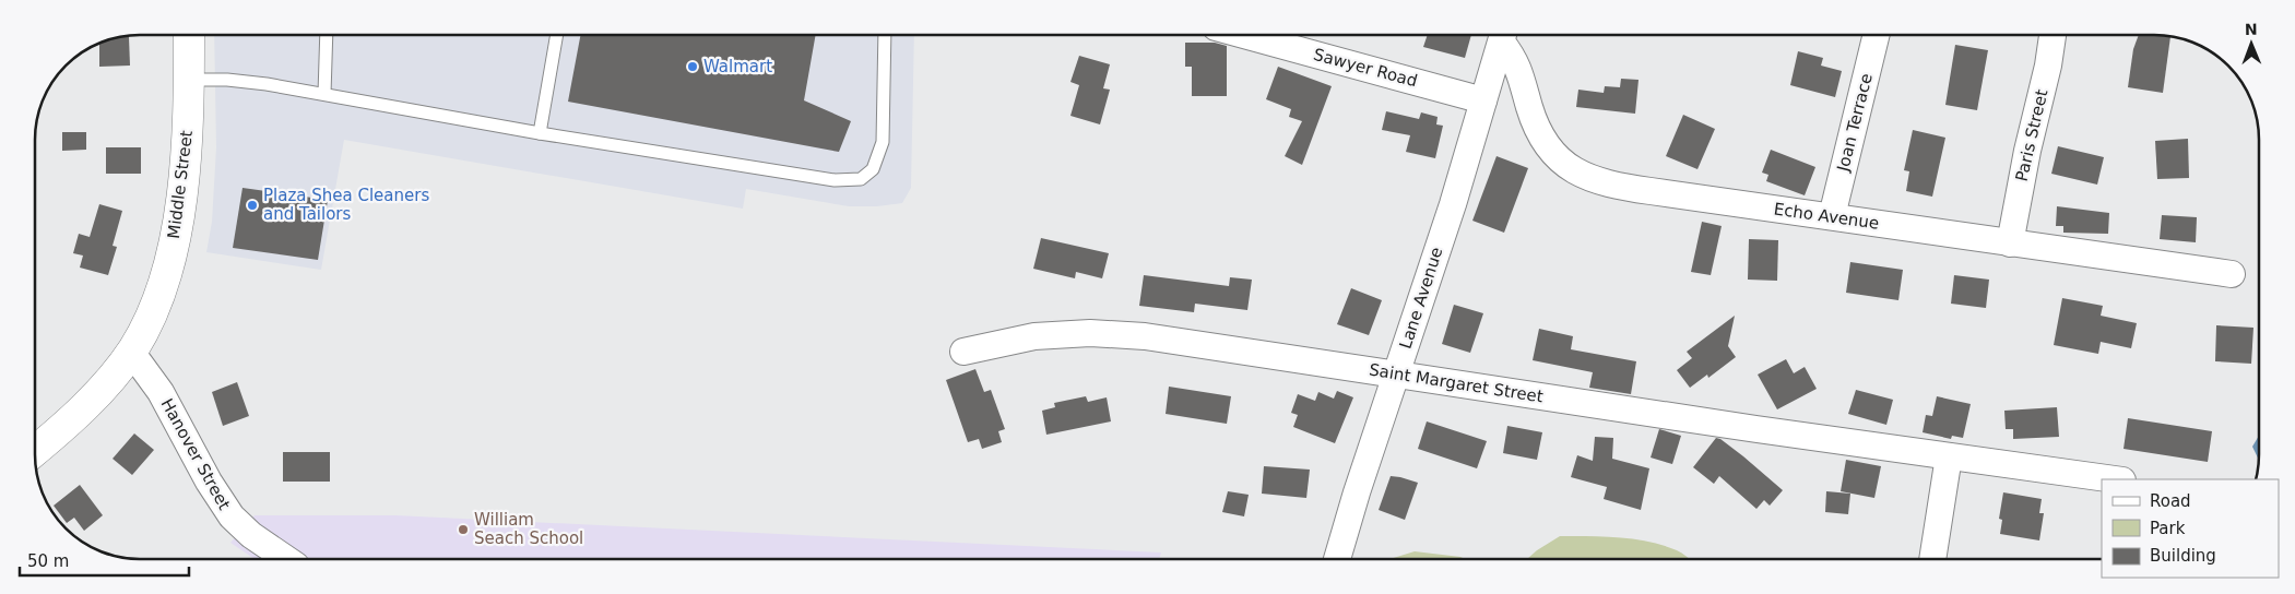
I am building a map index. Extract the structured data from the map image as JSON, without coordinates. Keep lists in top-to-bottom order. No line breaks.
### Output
{"streets":{"main road":["Middle Street"],"street":["Sawyer Road","Joan Terrace","Paris Street","Echo Avenue","Lane Avenue","Saint Margaret Street","Hanover Street"]},"crossings":[["Sawyer Road","Lane Avenue"],["Joan Terrace","Echo Avenue"],["Paris Street","Echo Avenue"],["Middle Street","Hanover Street"],["Echo Avenue","Lane Avenue"],["Lane Avenue","Saint Margaret Street"]],"places":["Walmart","Plaza Shea Cleaners and Tailors","William Seach School"],"legend":["Road","Park","Building"],"scale_bar":"50 m","north":"top"}
